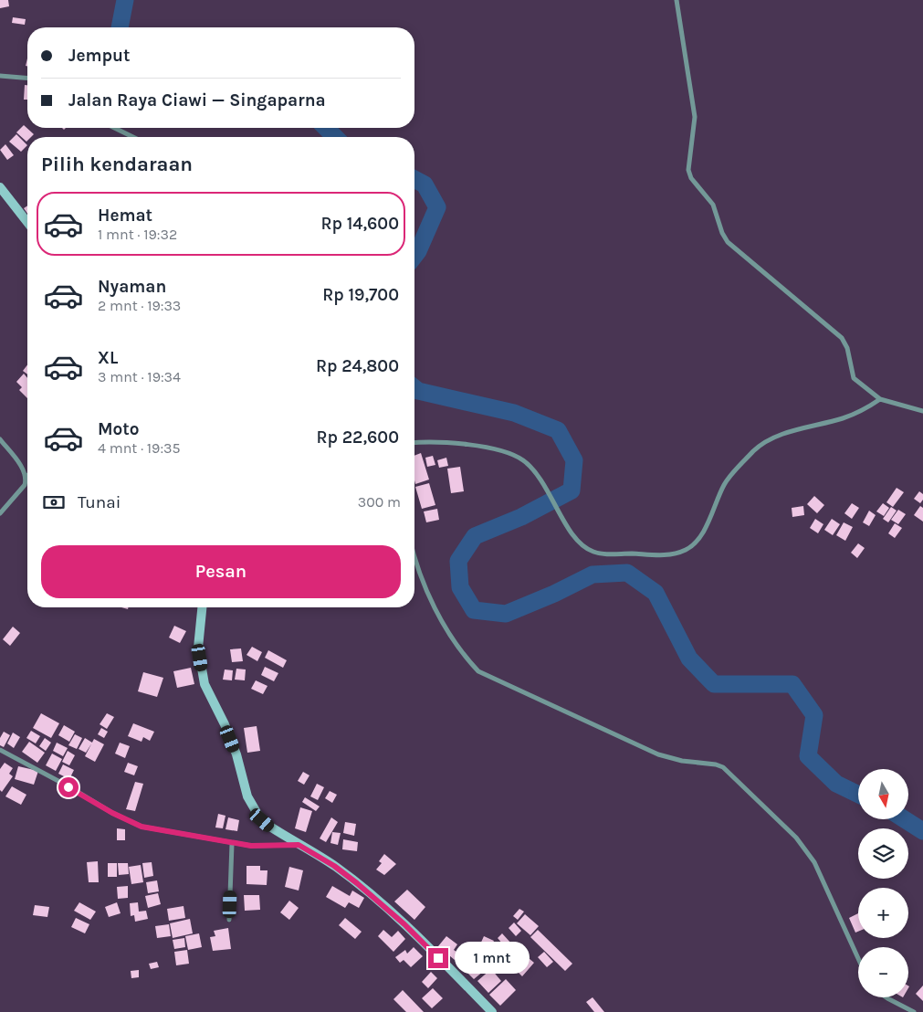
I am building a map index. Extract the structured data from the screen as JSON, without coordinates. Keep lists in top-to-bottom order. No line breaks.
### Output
{"north":"bottom","page":{"banner":["Jemput","Jalan Raya Ciawi — Singaparna"],"heading":"Pilih kendaraan","list":[{"name":"Hemat","note":"1 mnt · 19:32","value":"Rp 14,600"},{"name":"Nyaman","note":"2 mnt · 19:33","value":"Rp 19,700"},{"name":"XL","note":"3 mnt · 19:34","value":"Rp 24,800"},{"name":"Moto","note":"4 mnt · 19:35","value":"Rp 22,600"}],"pay":["Tunai","300 m"],"buttons":"Pesan","map_buttons":["+","−"],"bubble":"1 mnt"}}
